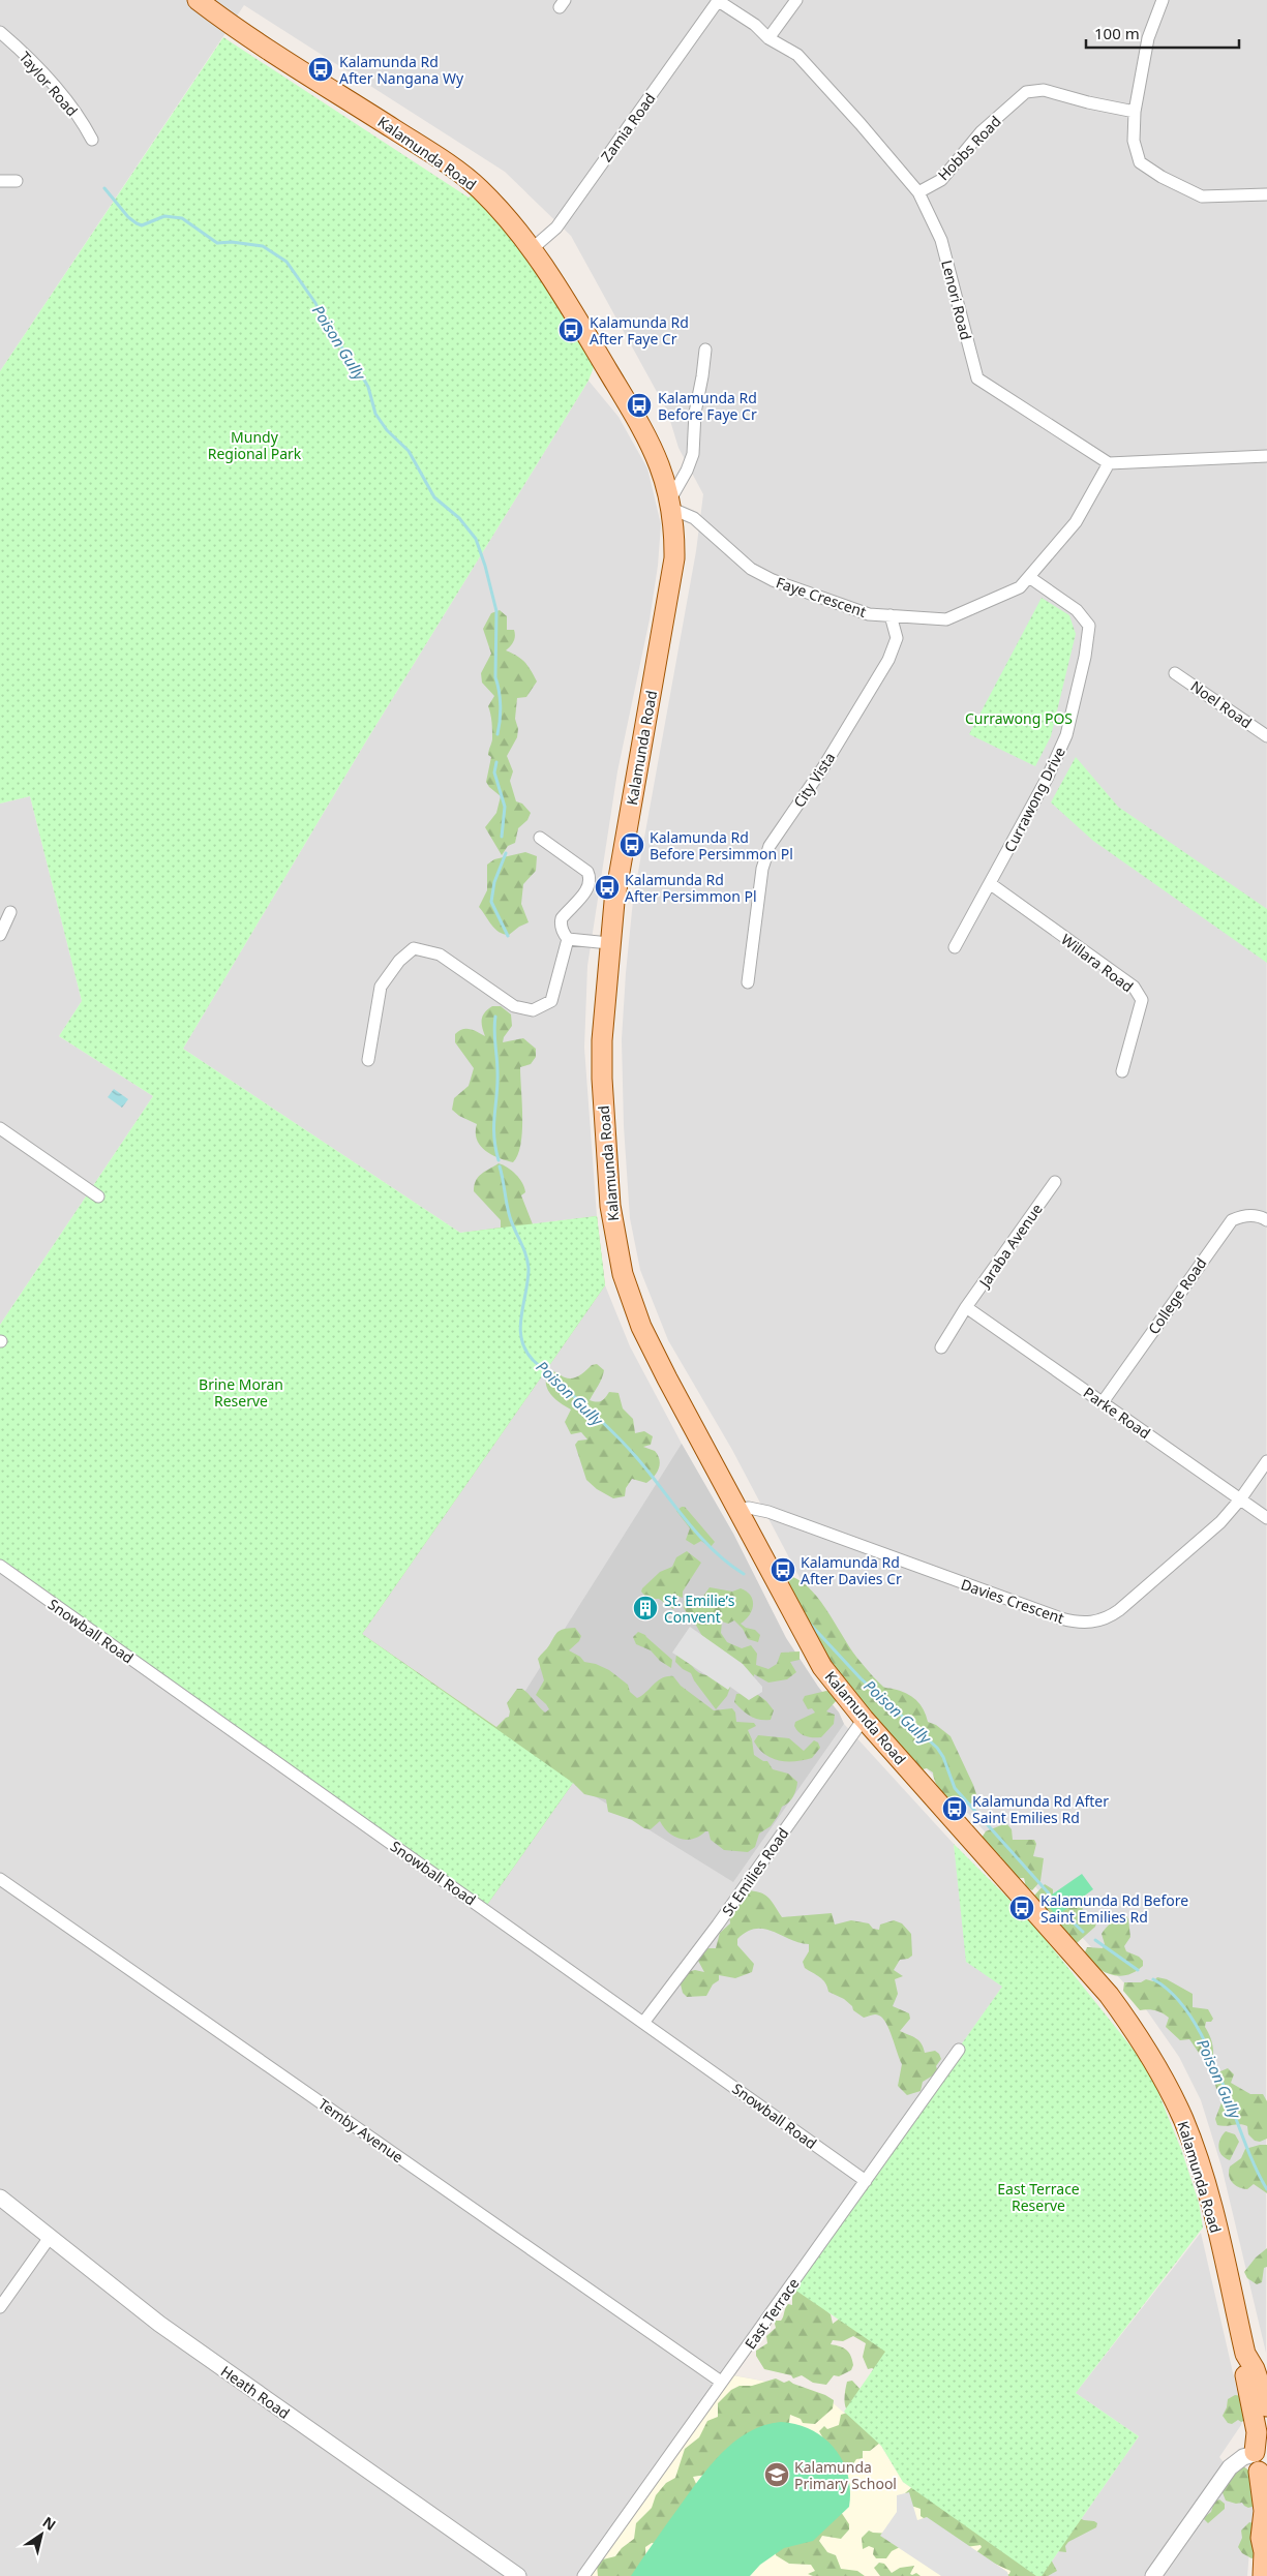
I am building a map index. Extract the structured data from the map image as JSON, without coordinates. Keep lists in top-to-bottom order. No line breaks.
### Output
{"streets":{"main road":["Kalamunda Road"],"street":["Taylor Road","Zamia Road","Hobbs Road","Lenori Road","Faye Crescent","Noel Road","City Vista","Currawong Drive","Willara Road","Jaraba Avenue","College Road","Parke Road","Davies Crescent","Snowball Road","St Emilies Road","Temby Avenue","East Terrace","Heath Road"]},"crossings":[["Zamia Road","Kalamunda Road"],["Zamia Road","Lenori Road"],["Hobbs Road","Lenori Road"],["Kalamunda Road","Faye Crescent"],["Kalamunda Road","Davies Crescent"],["Kalamunda Road","St Emilies Road"],["Lenori Road","Faye Crescent"],["Faye Crescent","City Vista"],["Faye Crescent","Currawong Drive"],["Currawong Drive","Willara Road"],["Jaraba Avenue","Parke Road"],["College Road","Parke Road"],["Parke Road","Davies Crescent"],["Snowball Road","St Emilies Road"],["Snowball Road","East Terrace"],["Temby Avenue","East Terrace"]],"water":["Poison Gully"],"parks":["Mundy Regional Park","Currawong POS","Brine Moran Reserve","East Terrace Reserve"],"places":{"bus stop":["Kalamunda Rd After Nangana Wy","Kalamunda Rd After Faye Cr","Kalamunda Rd Before Faye Cr","Kalamunda Rd Before Persimmon Pl","Kalamunda Rd After Persimmon Pl","Kalamunda Rd After Davies Cr","Kalamunda Rd After Saint Emilies Rd","Kalamunda Rd Before Saint Emilies Rd"],"building":["St. Emilie’s Convent"],"school or university":["Kalamunda Primary School"]},"scale_bar":"100 m","north":"top right"}
